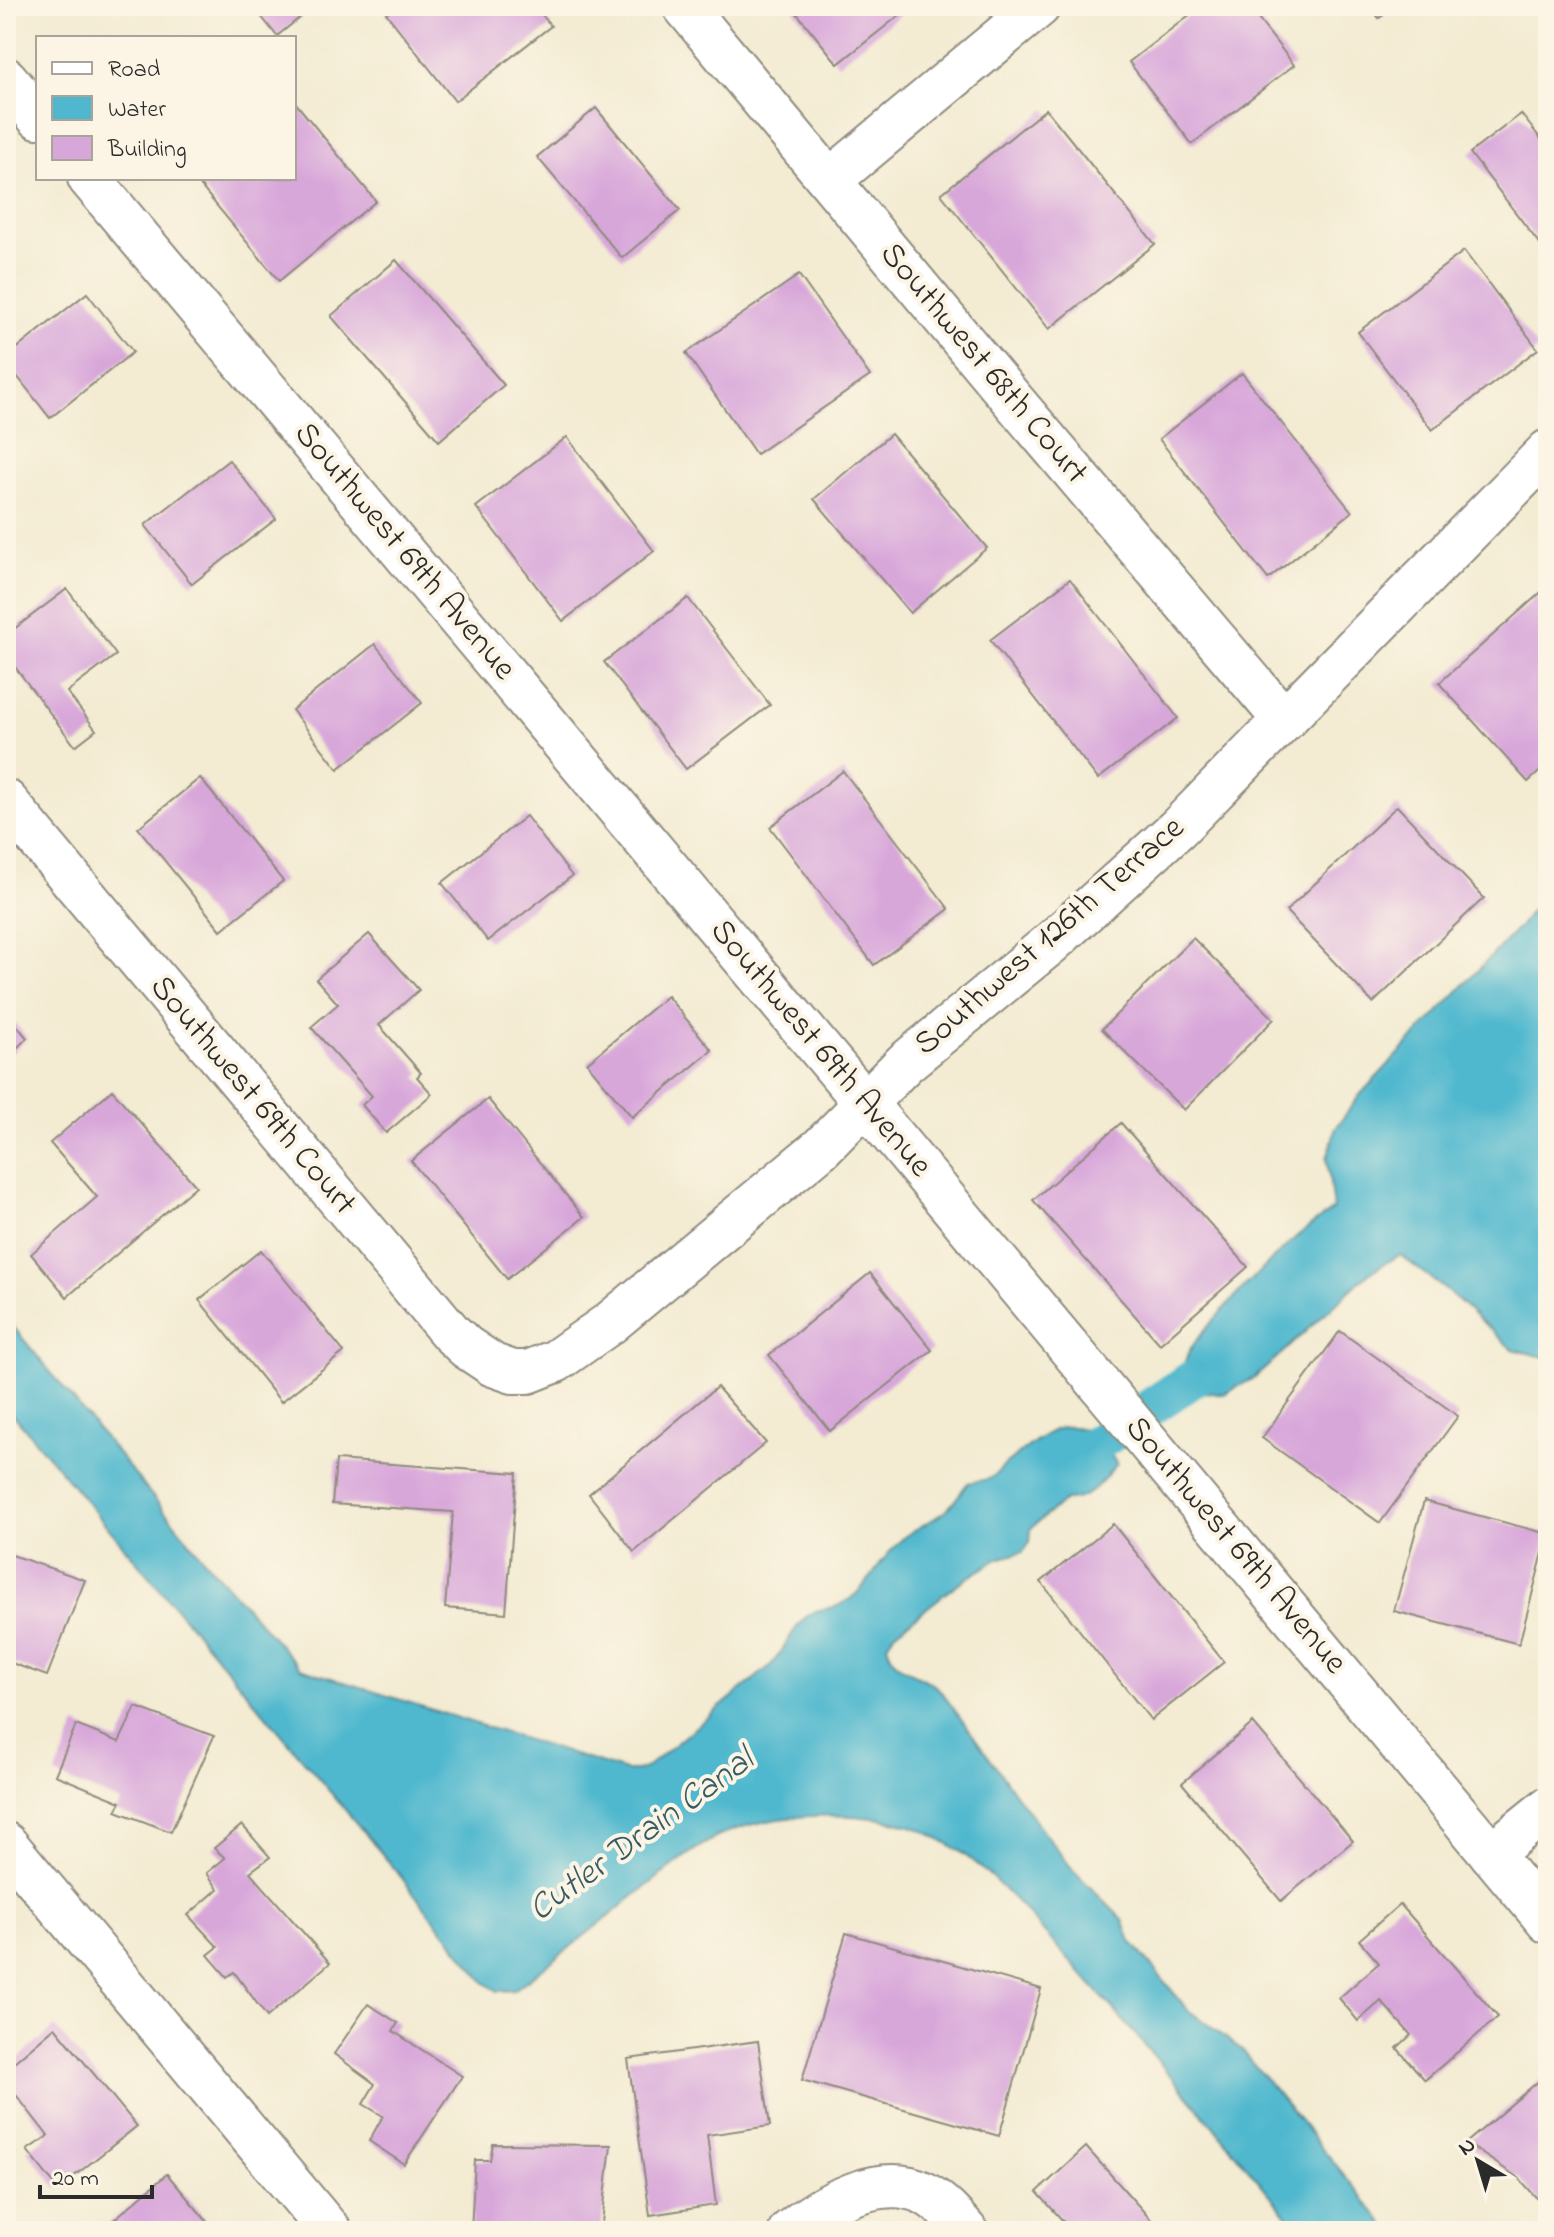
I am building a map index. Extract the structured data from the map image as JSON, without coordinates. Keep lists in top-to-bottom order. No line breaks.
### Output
{"streets":{"street":["Southwest 68th Court","Southwest 69th Avenue","Southwest 126th Terrace","Southwest 69th Court"]},"crossings":[["Southwest 68th Court","Southwest 126th Terrace"],["Southwest 69th Avenue","Southwest 126th Terrace"],["Southwest 126th Terrace","Southwest 69th Court"]],"water":["Cutler Drain Canal"],"legend":["Road","Water","Building"],"scale_bar":"20 m","north":"top left"}
